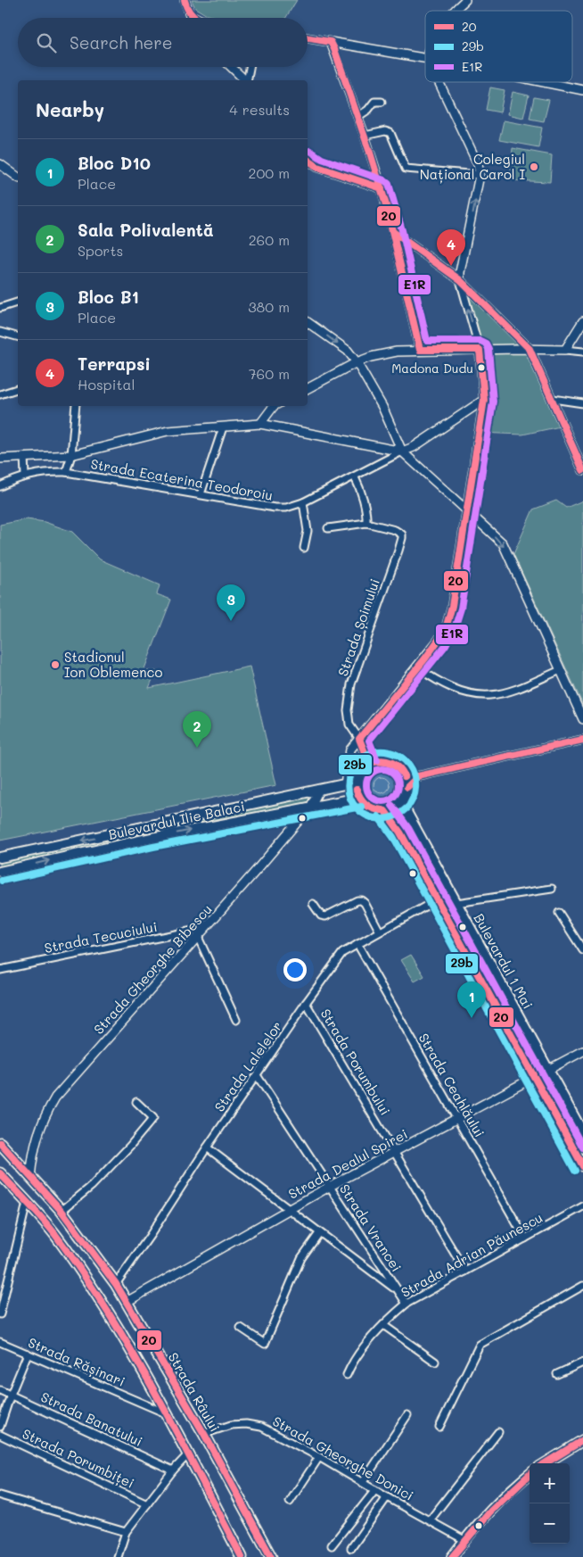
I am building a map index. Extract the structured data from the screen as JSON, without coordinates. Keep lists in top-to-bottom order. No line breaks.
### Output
{"streets":{"main road":["Bulevardul Ilie Balaci","Bulevardul 1 Mai","Strada Râului"],"street":["Strada Ecaterina Teodoroiu","Strada Șoimului","Strada Tecuciului","Strada Gheorghe Bibescu","Strada Porumbului","Strada Lalelelor","Strada Ceahlăului","Strada Dealul Spirei","Strada Vrancei","Strada Adrian Păunescu","Strada Rășinari","Strada Banatului","Strada Porumbiței","Strada Gheorghe Donici"]},"crossings":[["Strada Șoimului","Bulevardul Ilie Balaci"],["Strada Șoimului","Bulevardul 1 Mai"],["Bulevardul Ilie Balaci","Bulevardul 1 Mai"],["Bulevardul Ilie Balaci","Strada Gheorghe Bibescu"],["Strada Tecuciului","Strada Gheorghe Bibescu"],["Bulevardul 1 Mai","Strada Dealul Spirei"],["Strada Gheorghe Bibescu","Strada Râului"],["Strada Porumbului","Strada Lalelelor"],["Strada Porumbului","Strada Dealul Spirei"],["Strada Porumbului","Strada Adrian Păunescu"],["Strada Lalelelor","Strada Ceahlăului"],["Strada Lalelelor","Strada Vrancei"],["Strada Lalelelor","Strada Râului"],["Strada Ceahlăului","Strada Dealul Spirei"],["Strada Ceahlăului","Strada Adrian Păunescu"],["Strada Dealul Spirei","Strada Vrancei"],["Strada Dealul Spirei","Strada Râului"],["Strada Vrancei","Strada Adrian Păunescu"],["Strada Râului","Strada Gheorghe Donici"]],"places":["Colegiul Național Carol I","Madona Dudu","Stadionul Ion Oblemenco"],"lines":["transit line 20","transit line E1R","transit line 29b"],"legend":["20","29b","E1R"],"page":{"search":"Search here","heading":["Nearby","4 results"],"list":[{"mark":"1","name":"Bloc D10","note":"Place","value":"200 m"},{"mark":"2","name":"Sala Polivalentă","note":"Sports","value":"260 m"},{"mark":"3","name":"Bloc B1","note":"Place","value":"380 m"},{"mark":"4","name":"Terrapsi","note":"Hospital","value":"760 m"}],"pins":["4","3","2","1"],"map_buttons":["+","−"]}}
